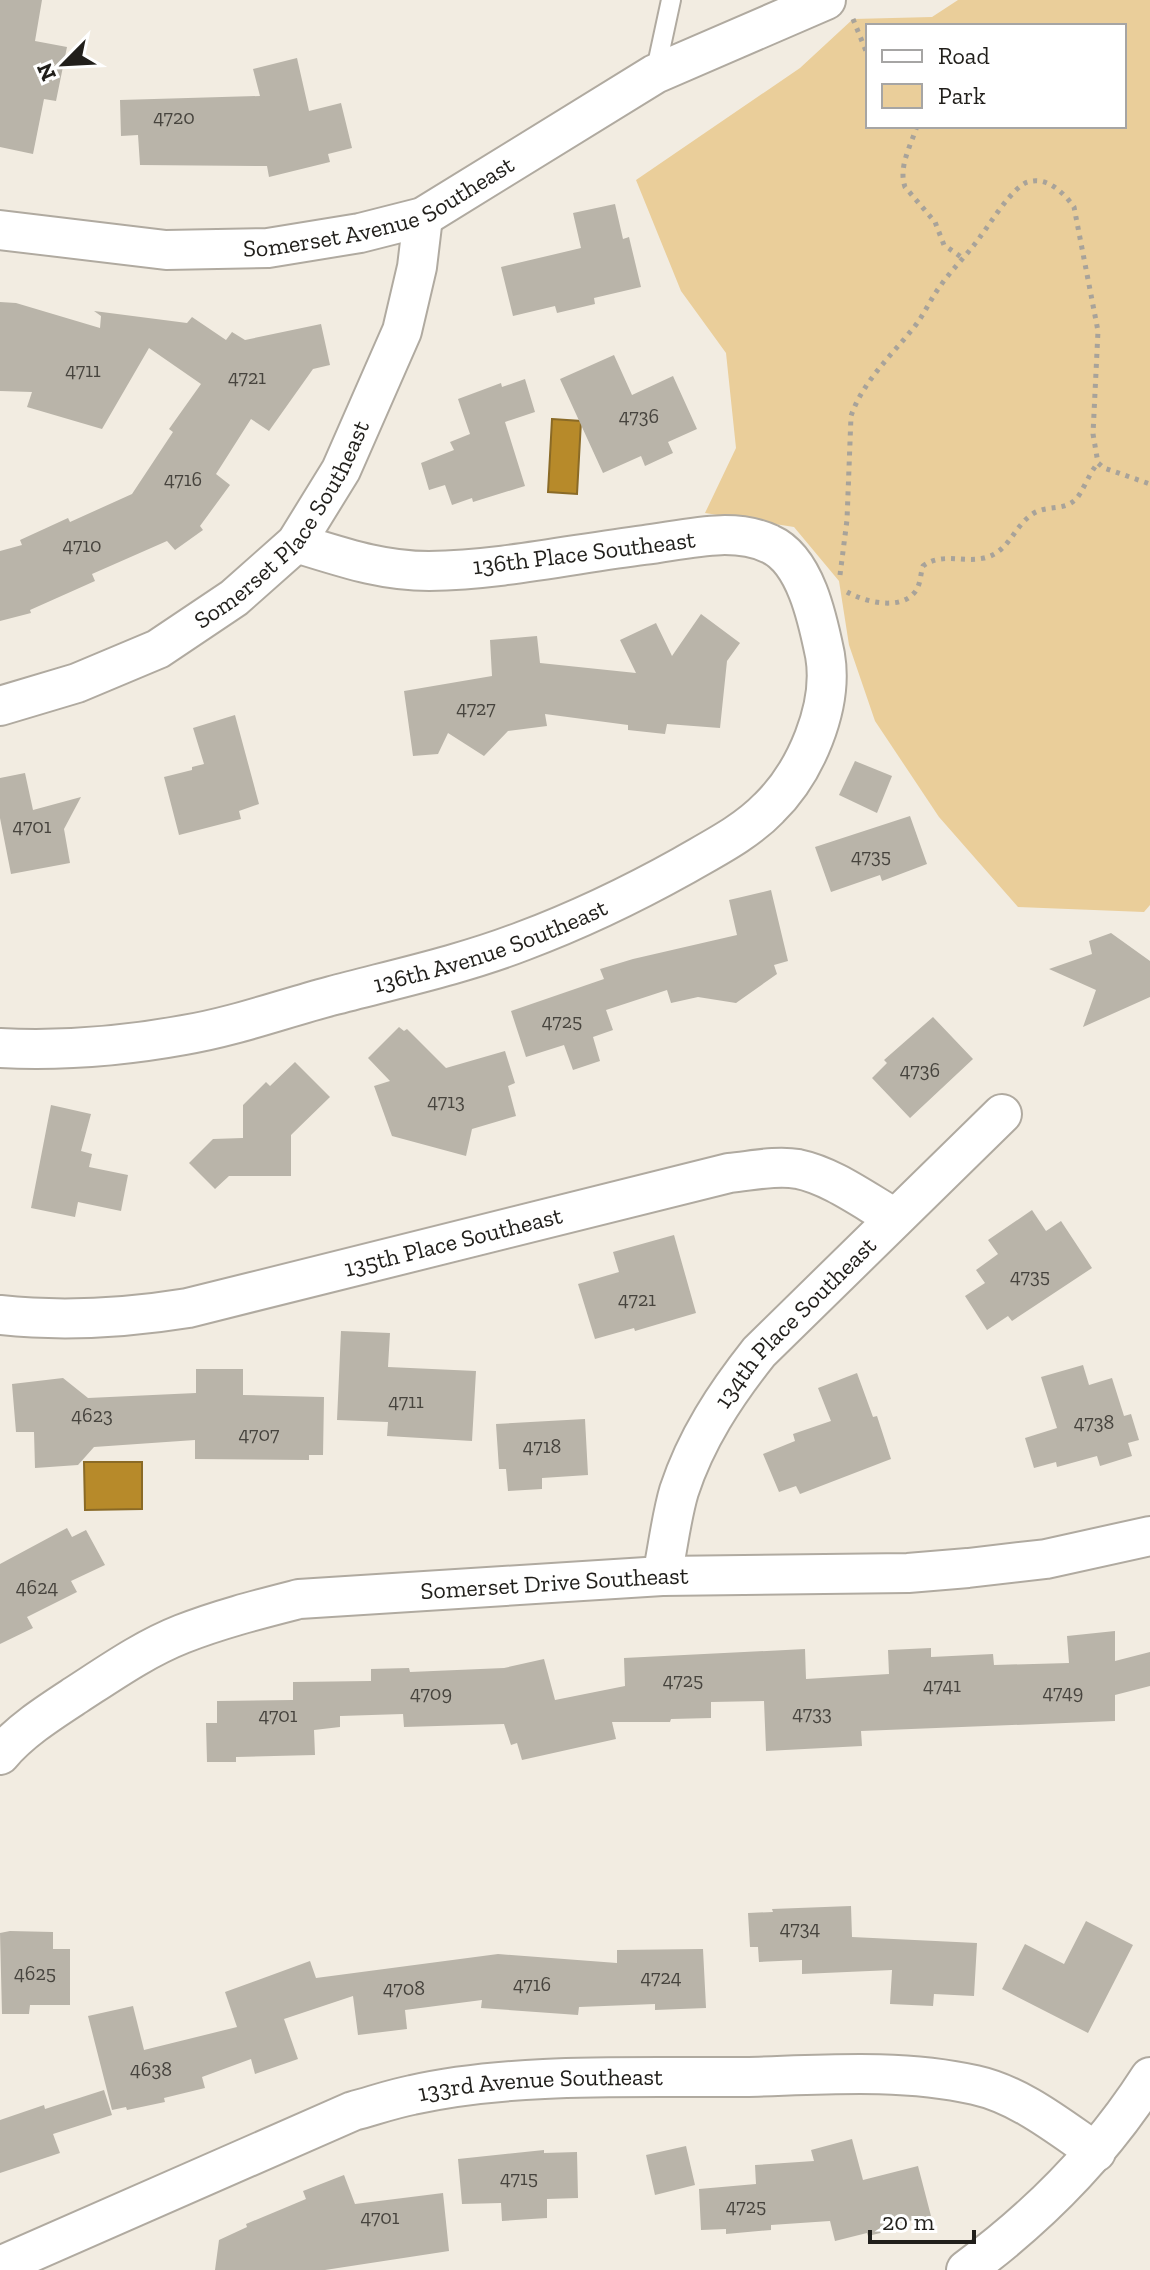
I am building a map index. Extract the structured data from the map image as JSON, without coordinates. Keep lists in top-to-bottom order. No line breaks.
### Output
{"streets":{"street":["Somerset Avenue Southeast","Somerset Place Southeast","136th Place Southeast","136th Avenue Southeast","135th Place Southeast","134th Place Southeast","Somerset Drive Southeast","133rd Avenue Southeast"]},"crossings":[["Somerset Avenue Southeast","Somerset Place Southeast"],["Somerset Place Southeast","136th Place Southeast"],["136th Place Southeast","136th Avenue Southeast"],["135th Place Southeast","134th Place Southeast"],["134th Place Southeast","Somerset Drive Southeast"]],"house_numbers":["4720","4711","4721","4736","4716","4710","4727","4701","4735","4725","4736","4713","4735","4721","4711","4623","4738","4707","4718","4624","4725","4741","4749","4709","4733","4701","4734","4625","4724","4716","4708","4638","4715","4725","4701"],"legend":["Road","Park"],"scale_bar":"20 m","north":"bottom left"}
